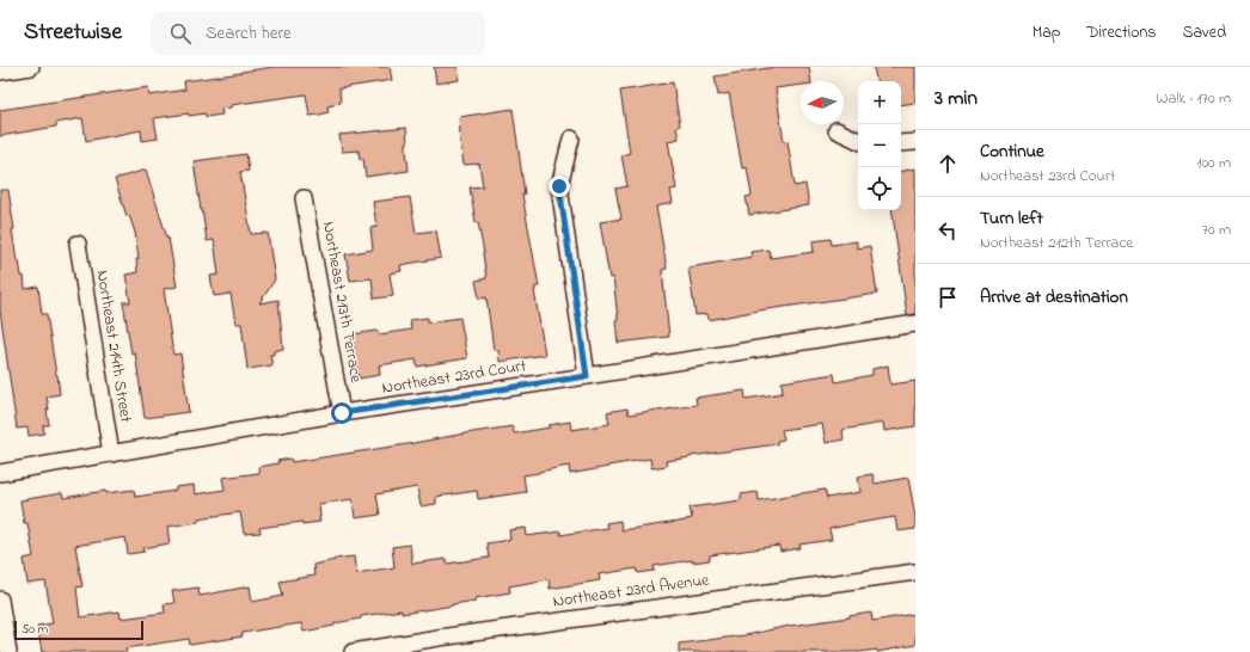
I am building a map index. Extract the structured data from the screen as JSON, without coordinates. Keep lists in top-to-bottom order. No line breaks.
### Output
{"streets":{"street":["Northeast 213th Terrace","Northeast 214th Street","Northeast 23rd Court","Northeast 23rd Avenue"]},"crossings":[["Northeast 213th Terrace","Northeast 23rd Court"],["Northeast 214th Street","Northeast 23rd Court"]],"scale_bar":"50 m","north":"left","page":{"header":"Streetwise","search":"Search here","nav":["Map","Directions","Saved"],"heading":["3 min","Walk · 170 m"],"map_buttons":["+","−"],"list":[["Continue","Northeast 23rd Court","100 m"],["Turn left","Northeast 212th Terrace","70 m"],"Arrive at destination"],"scale":"50 m"}}
